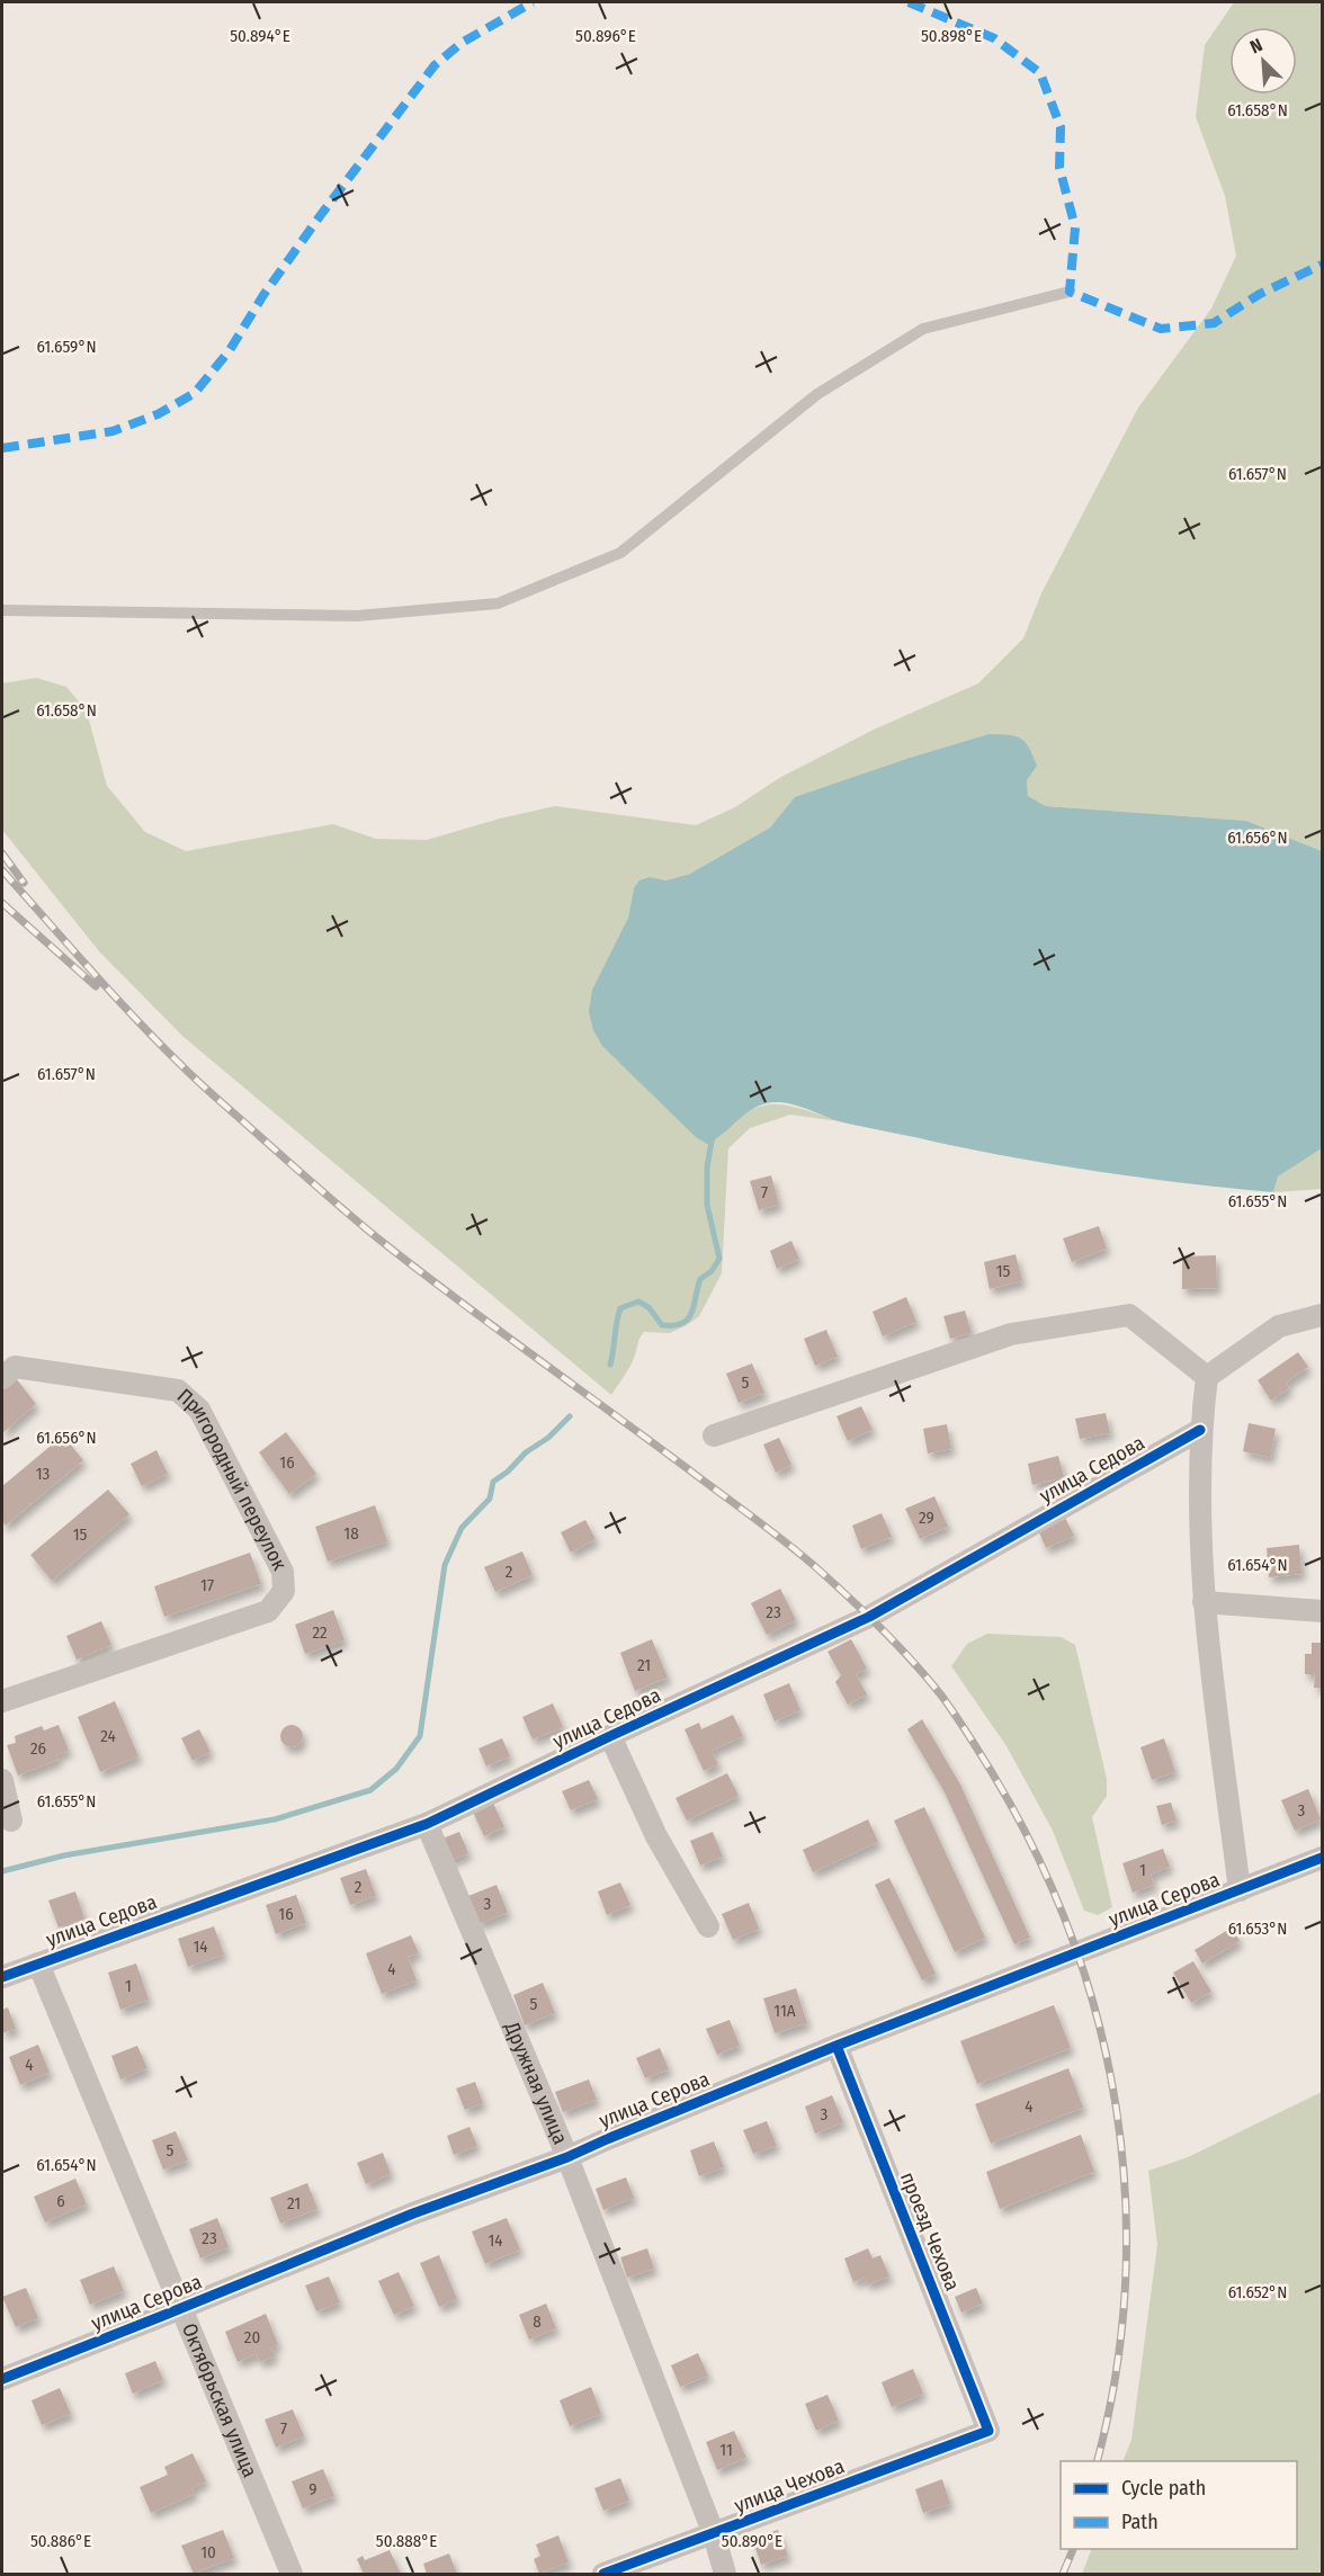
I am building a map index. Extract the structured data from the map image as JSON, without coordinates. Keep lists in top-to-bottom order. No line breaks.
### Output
{"streets":{"street":["улица Седова","Пригородный переулок","улица Серова","Дружная улица","проезд Чехова","Октябрьская улица","улица Чехова"]},"crossings":[["улица Седова","Дружная улица"],["улица Седова","Октябрьская улица"],["улица Серова","Дружная улица"],["улица Серова","проезд Чехова"],["улица Серова","Октябрьская улица"],["Дружная улица","улица Чехова"],["проезд Чехова","улица Чехова"]],"house_numbers":["7","15","5","16","13","29","18","15","2","17","23","22","21","24","26","3","1","2","3","16","14","4","1","5","11А","4","4","3","5","6","21","23","14","8","20","7","11","9","10"],"legend":["Cycle path","Path"],"north":"top left","coordinates":["50.894°E","50.896°E","50.898°E","61.658°N","61.659°N","61.657°N","61.656°N","61.655°N","61.654°N","61.653°N","61.652°N","50.886°E","50.888°E","50.890°E"]}
